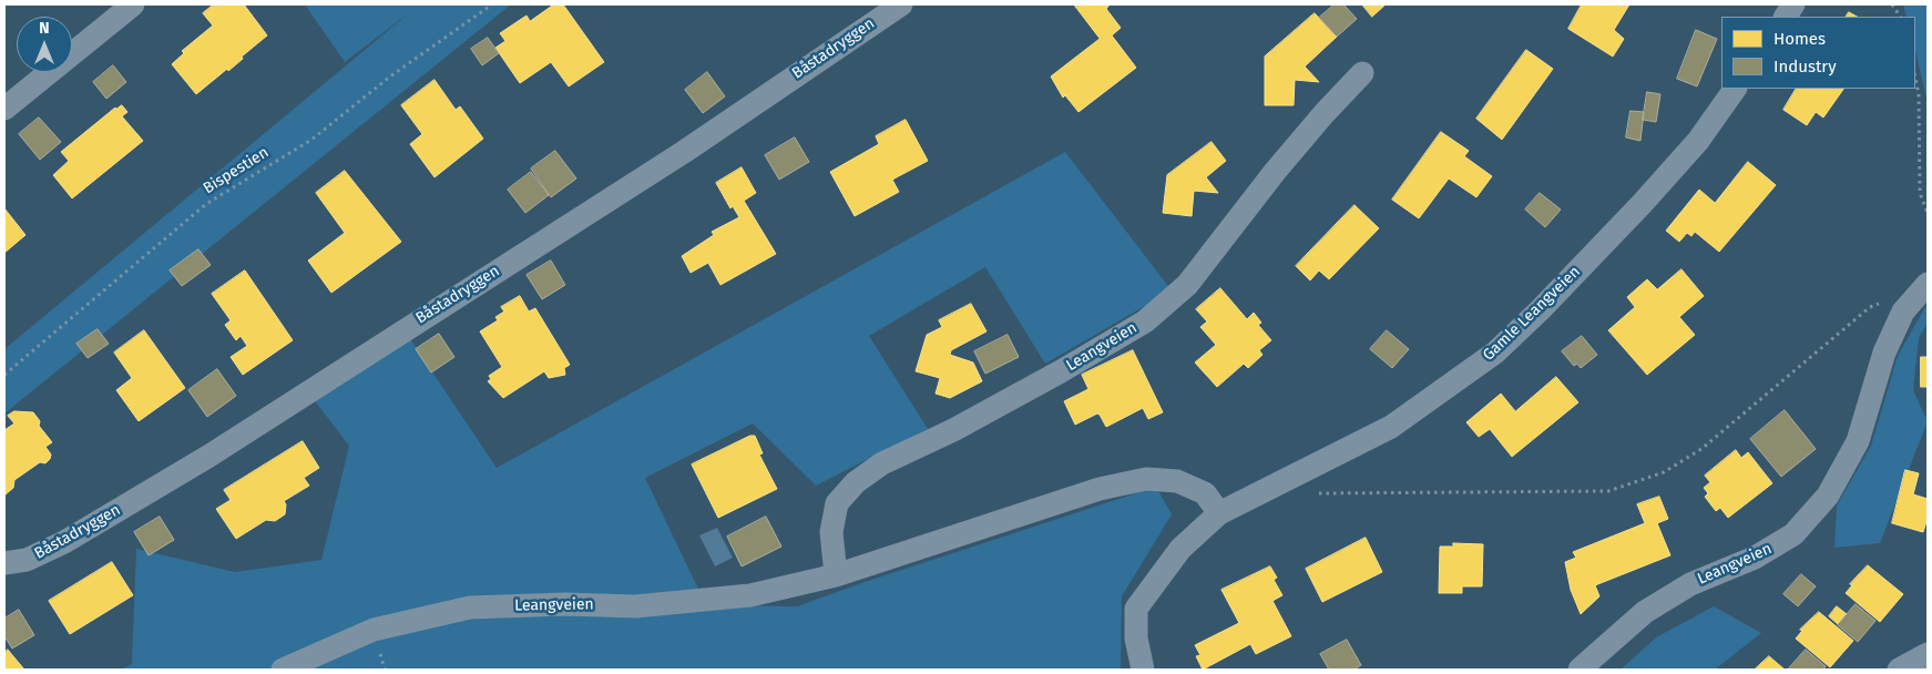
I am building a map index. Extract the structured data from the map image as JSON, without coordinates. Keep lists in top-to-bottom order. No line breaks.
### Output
{"streets":{"street":["Båstadryggen","Gamle Leangveien","Leangveien"],"path":["Bispestien"]},"crossings":[["Gamle Leangveien","Leangveien"]],"legend":["Homes","Industry"],"north":"top"}
